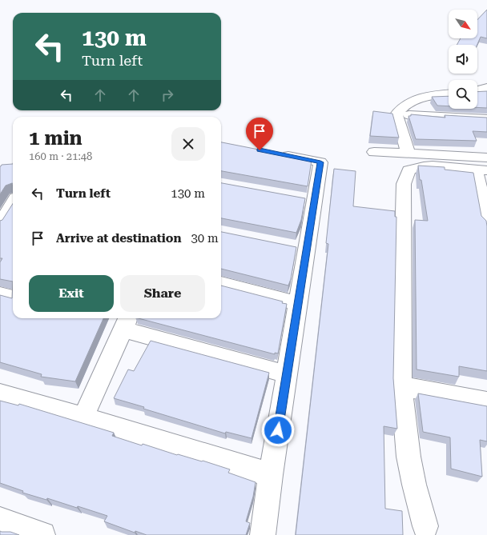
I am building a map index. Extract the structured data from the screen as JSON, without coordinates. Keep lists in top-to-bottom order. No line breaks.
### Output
{"north":"bottom right","page":{"turn":["130 m","Turn left"],"heading":["1 min","160 m · 21:48"],"list":[{"name":"Turn left","value":"130 m"},{"name":"Arrive at destination","value":"30 m"}],"buttons":["Exit","Share"]}}
